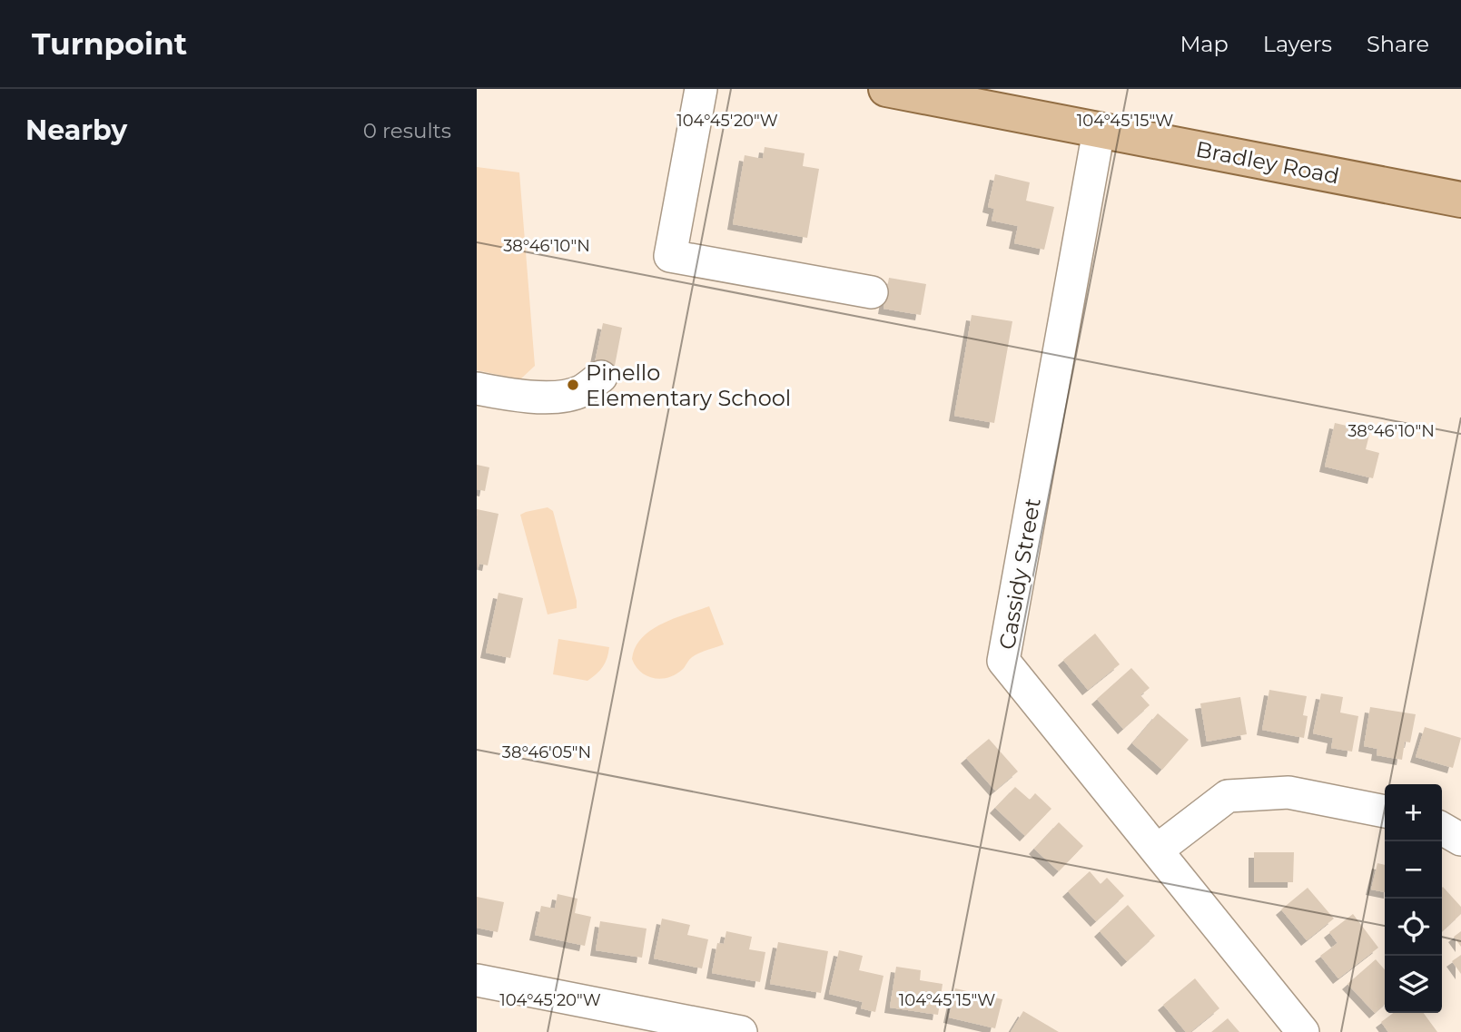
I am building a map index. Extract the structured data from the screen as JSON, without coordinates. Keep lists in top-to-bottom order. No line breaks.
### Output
{"streets":{"main road":["Bradley Road"],"street":["Cassidy Street"]},"crossings":[["Bradley Road","Cassidy Street"]],"places":["Pinello Elementary School"],"page":{"header":"Turnpoint","nav":["Map","Layers","Share"],"heading":["Nearby","0 results"],"map_buttons":["+","−"]},"coordinates":["104°45'20\"W","104°45'15\"W","38°46'10\"N","38°46'05\"N"]}
